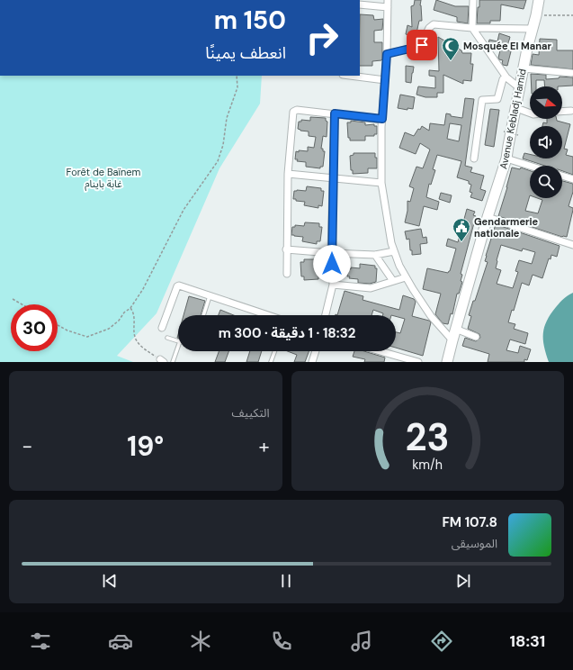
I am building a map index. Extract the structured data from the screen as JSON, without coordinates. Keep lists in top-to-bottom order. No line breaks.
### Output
{"streets":{"main road":["Avenue Kebladj Hamid"]},"parks":["Forêt de Baïnem غابة باينام"],"places":{"mosque":["Mosquée El Manar"],"public building":["Gendarmerie nationale"]},"north":"right","page":{"turn":["150 m","انعطف يمينًا"],"limit":"30","trip":"18:32 · 1 دقيقة · 300 m","tile":"التكييف","heat":["−","19°","+"],"song":["107.8 FM","الموسيقى"],"tabs":"18:31","gauge":["23","km/h"]}}
